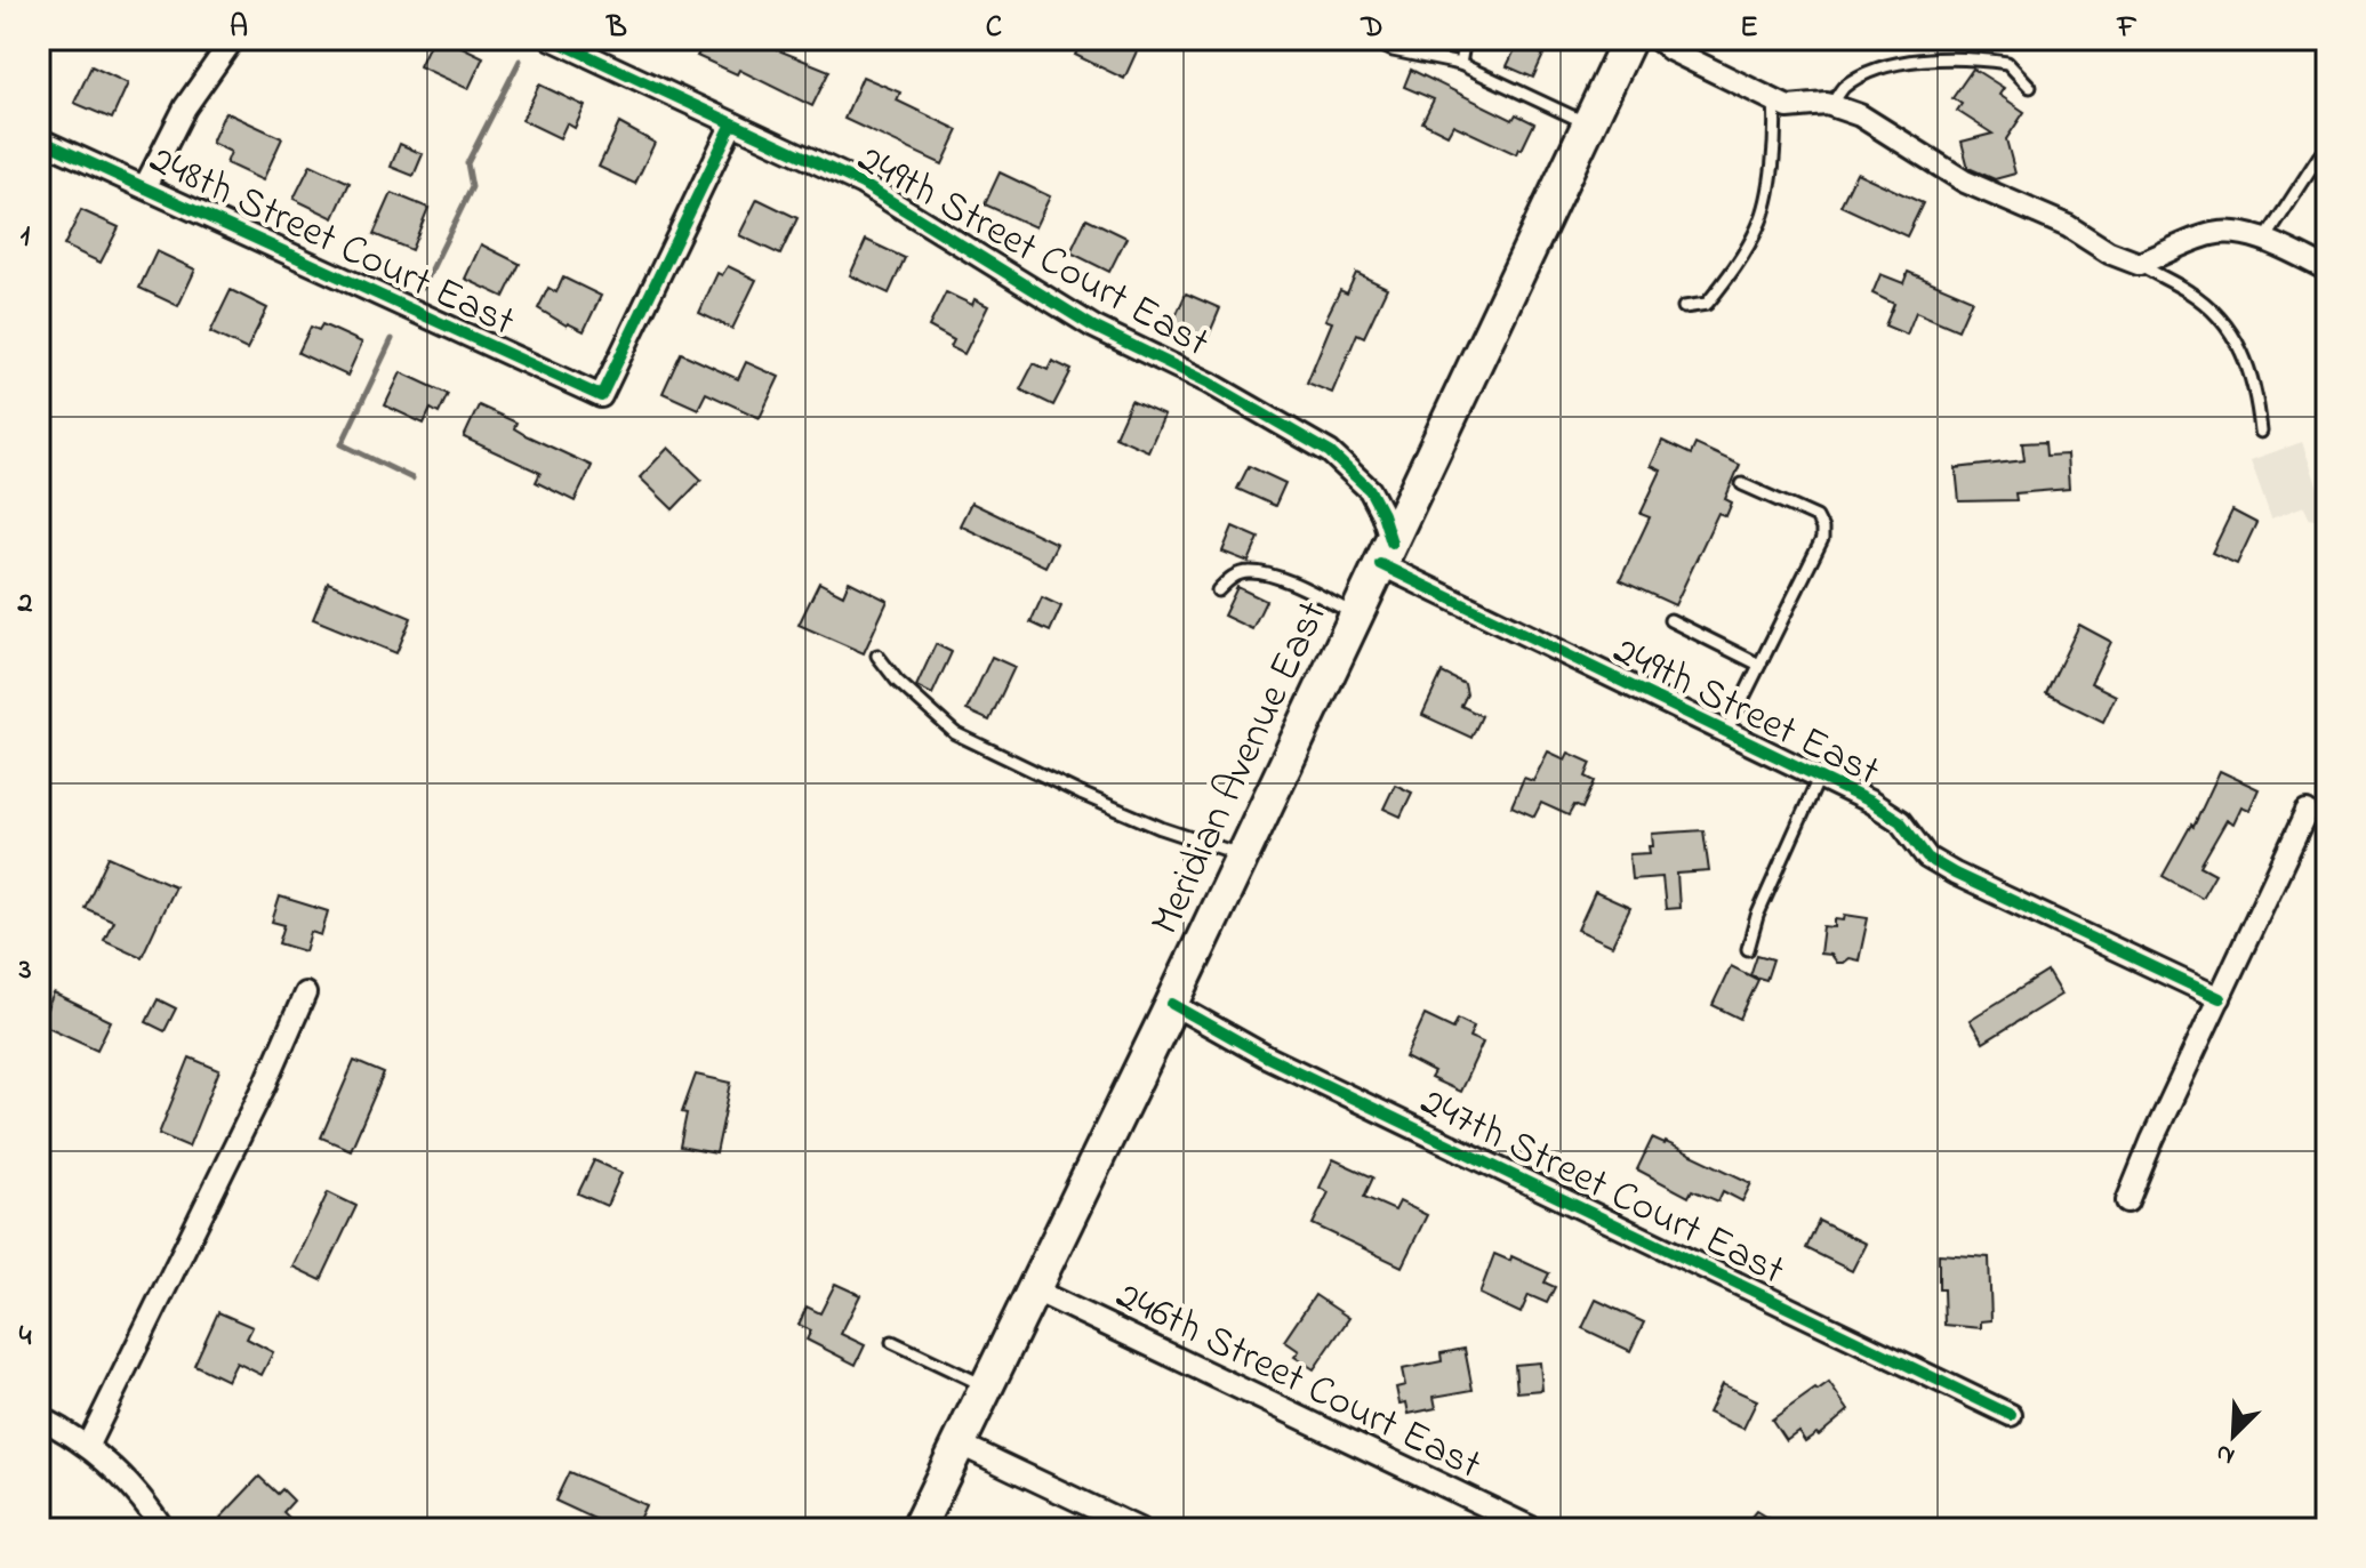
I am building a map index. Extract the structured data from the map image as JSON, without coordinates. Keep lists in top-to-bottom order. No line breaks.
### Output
{"streets":{"main road":["Meridian Avenue East"],"street":["248th Street Court East","249th Street Court East","249th Street East","247th Street Court East","246th Street Court East"]},"crossings":[["248th Street Court East","249th Street Court East"],["249th Street Court East","249th Street East"],["249th Street Court East","Meridian Avenue East"],["249th Street East","Meridian Avenue East"],["Meridian Avenue East","247th Street Court East"],["Meridian Avenue East","246th Street Court East"]],"north":"bottom left","grid":{"columns":["A","B","C","D","E","F"],"rows":["1","2","3","4"]}}
